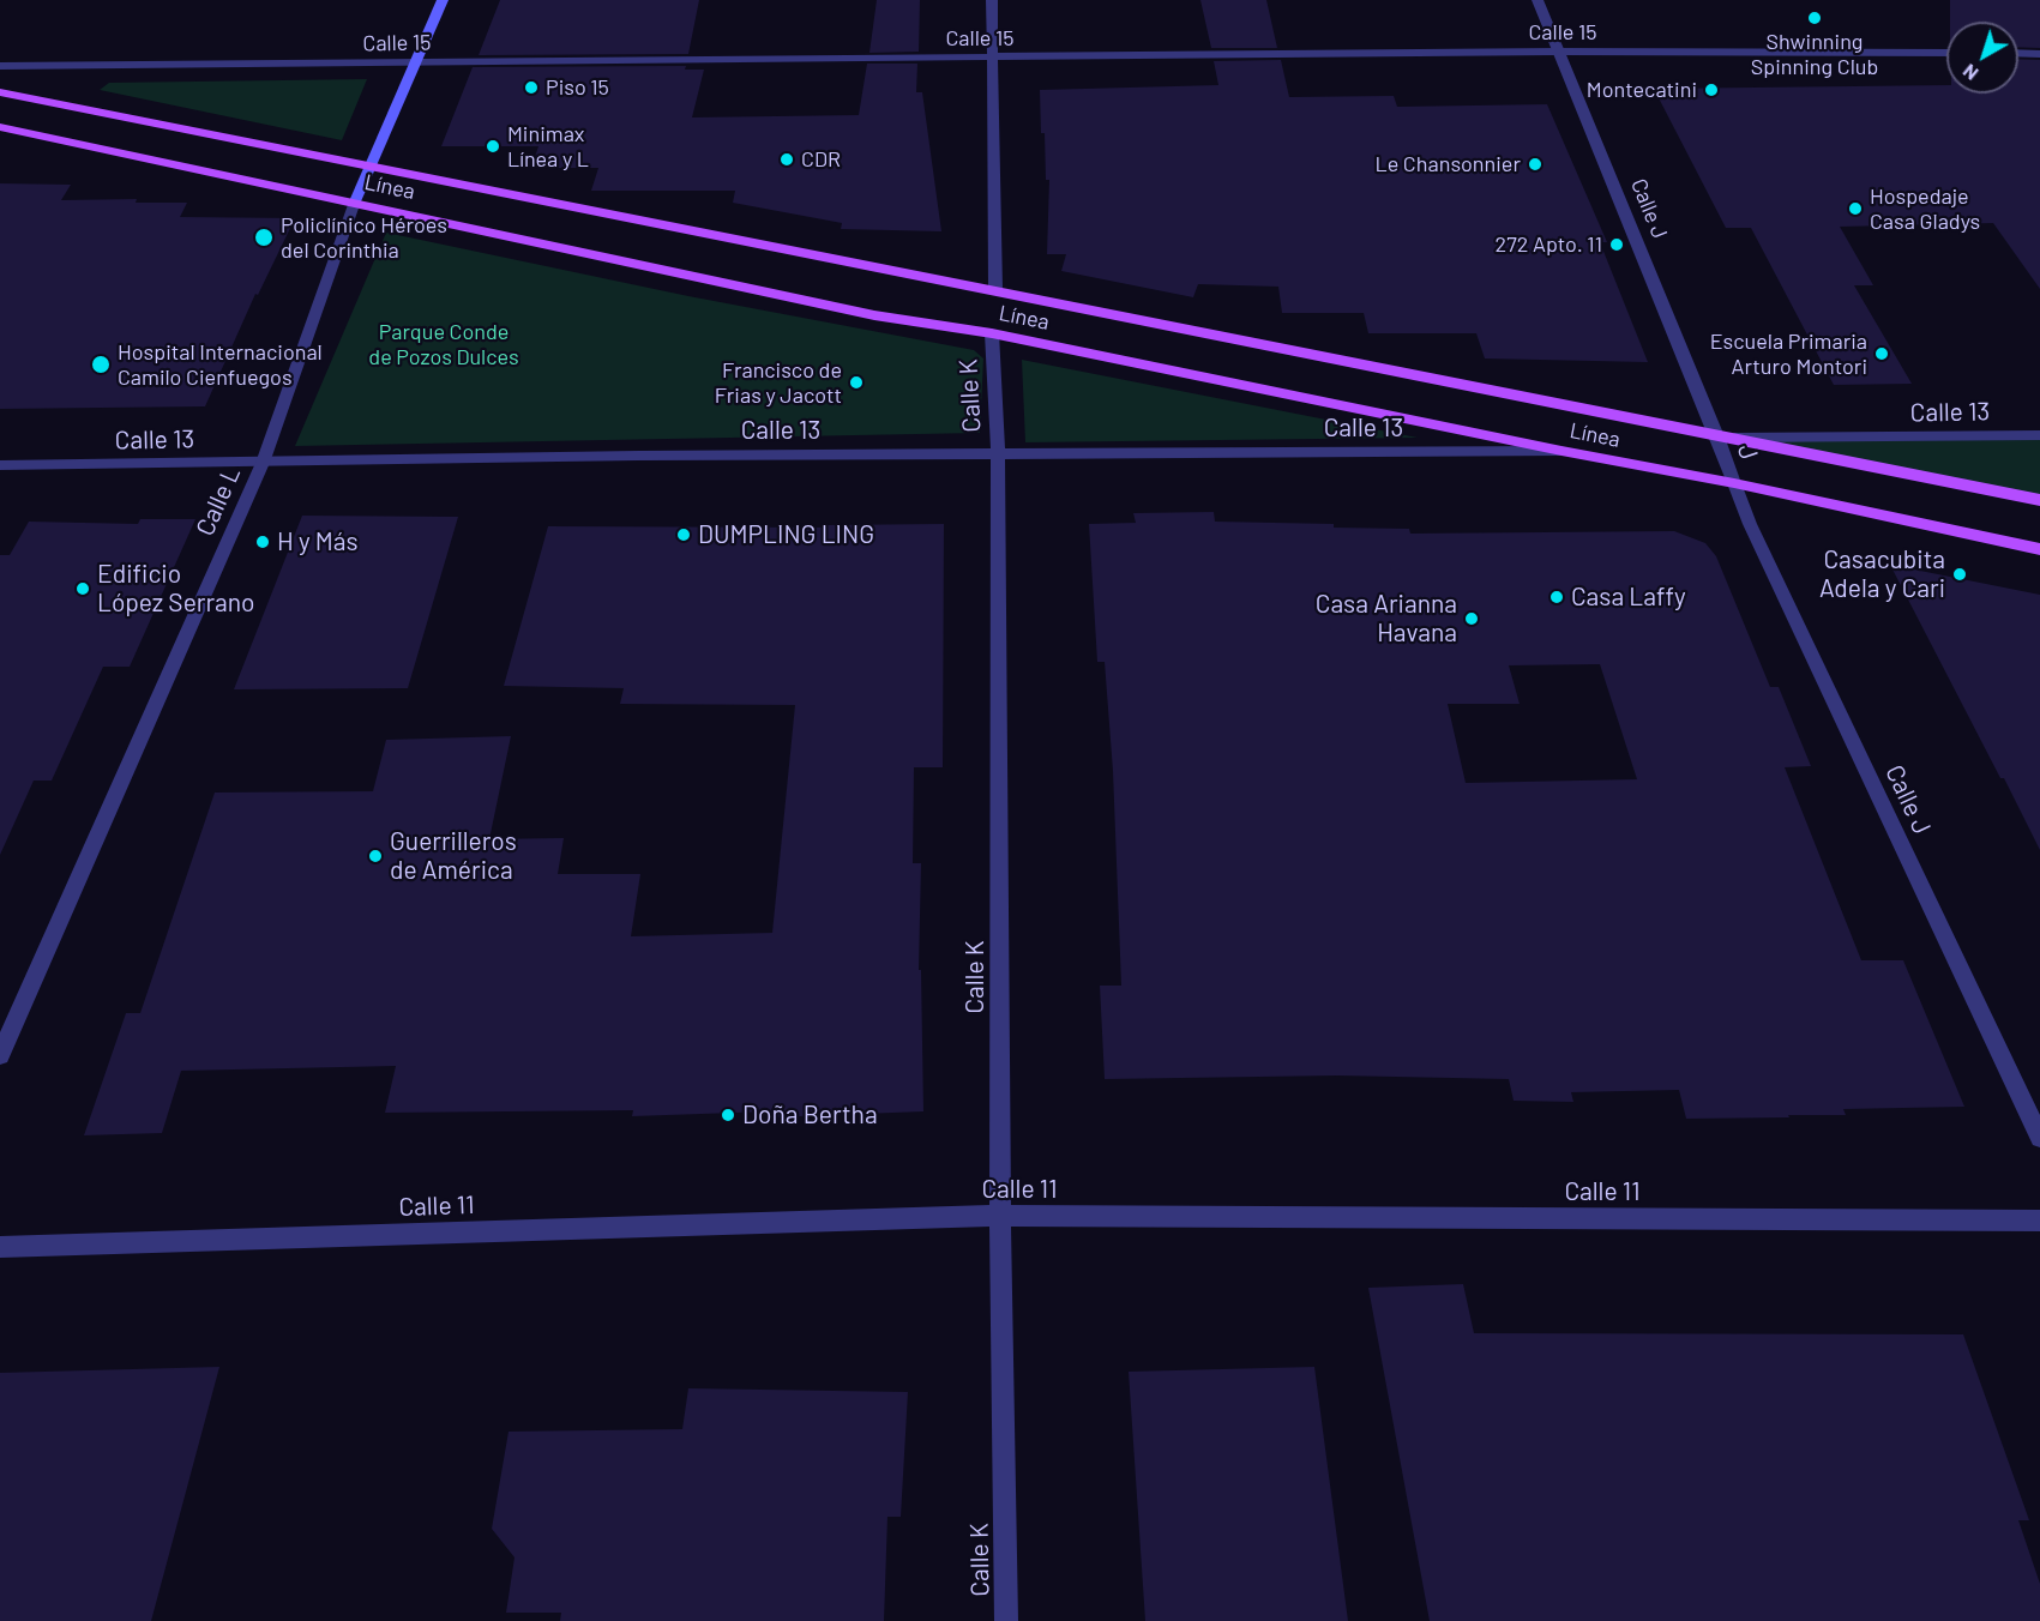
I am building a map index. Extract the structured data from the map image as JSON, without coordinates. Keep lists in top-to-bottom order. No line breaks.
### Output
{"streets":{"main road":["Línea","Calle L"],"street":["Calle 15","Calle J","Calle K","Calle 13","J","Calle 11"]},"crossings":[["Calle 15","Calle J"],["Calle 15","Calle L"],["Línea","Calle J"],["Línea","Calle K"],["Línea","Calle 13"],["Línea","J"],["Línea","Calle L"],["Calle J","Calle 13"],["Calle J","J"],["Calle K","Calle 13"],["Calle K","Calle 11"],["Calle 13","J"],["Calle 13","Calle L"]],"parks":["Parque Conde de Pozos Dulces"],"places":["Shwinning Spinning Club","Piso 15","Montecatini","Minimax Línea y L","CDR","Le Chansonnier","Hospedaje Casa Gladys","Policlínico Héroes del Corinthia","272 Apto. 11","Escuela Primaria Arturo Montori","Hospital Internacional Camilo Cienfuegos","Francisco de Frias y Jacott","DUMPLING LING","H y Más","Casacubita Adela y Cari","Edificio López Serrano","Casa Laffy","Casa Arianna Havana","Guerrilleros de América","Doña Bertha"],"north":"bottom left"}
